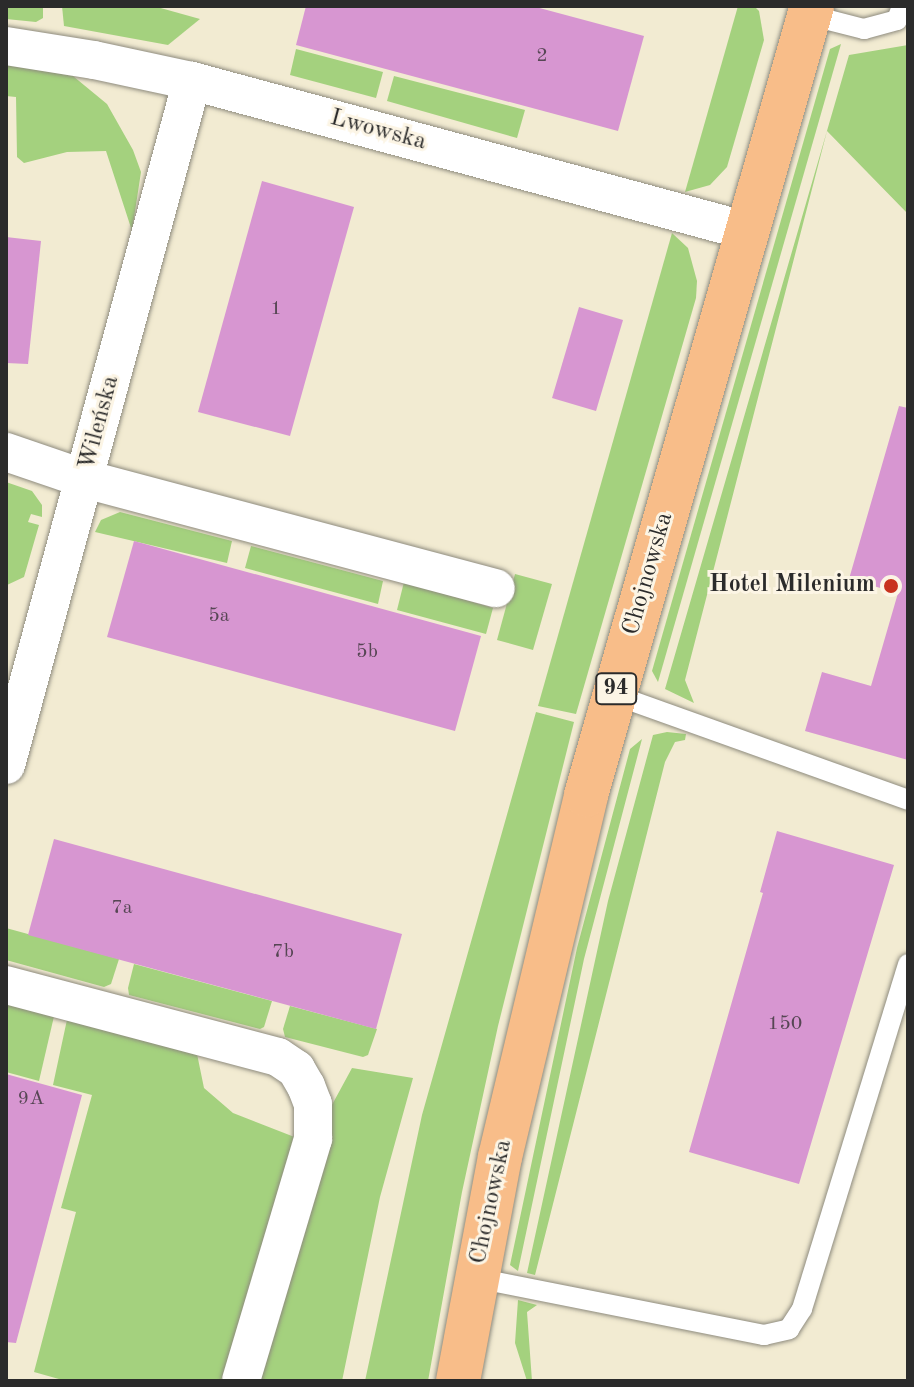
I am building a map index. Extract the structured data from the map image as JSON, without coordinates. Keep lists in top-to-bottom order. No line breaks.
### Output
{"streets":{"main road":["Chojnowska","94"],"street":["Lwowska","Wileńska"]},"crossings":[["Lwowska","Wileńska"],["Lwowska","Chojnowska"]],"places":["Hotel Milenium"],"house_numbers":["2","1","5a","5b","7a","7b","150","9A"]}
